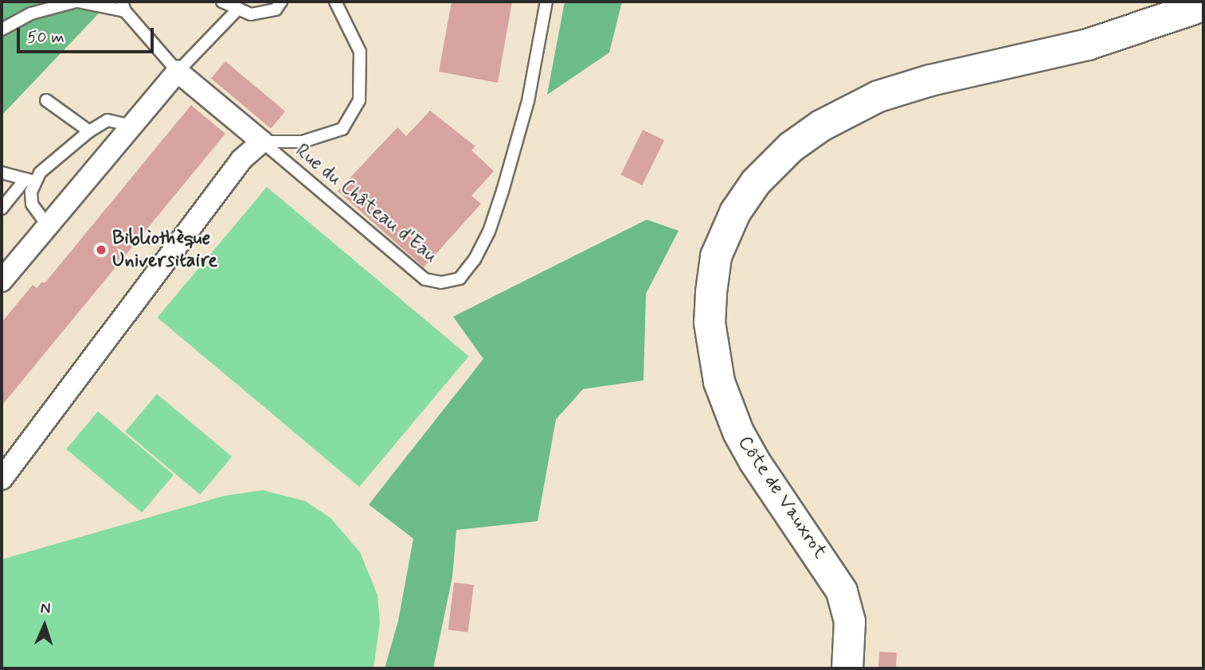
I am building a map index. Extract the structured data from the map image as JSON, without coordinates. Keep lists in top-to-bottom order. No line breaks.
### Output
{"streets":{"main road":["Côte de Vauxrot"],"lane":["Rue du Château d'Eau"]},"places":["Bibliothèque Universitaire"],"scale_bar":"50 m","north":"top"}
